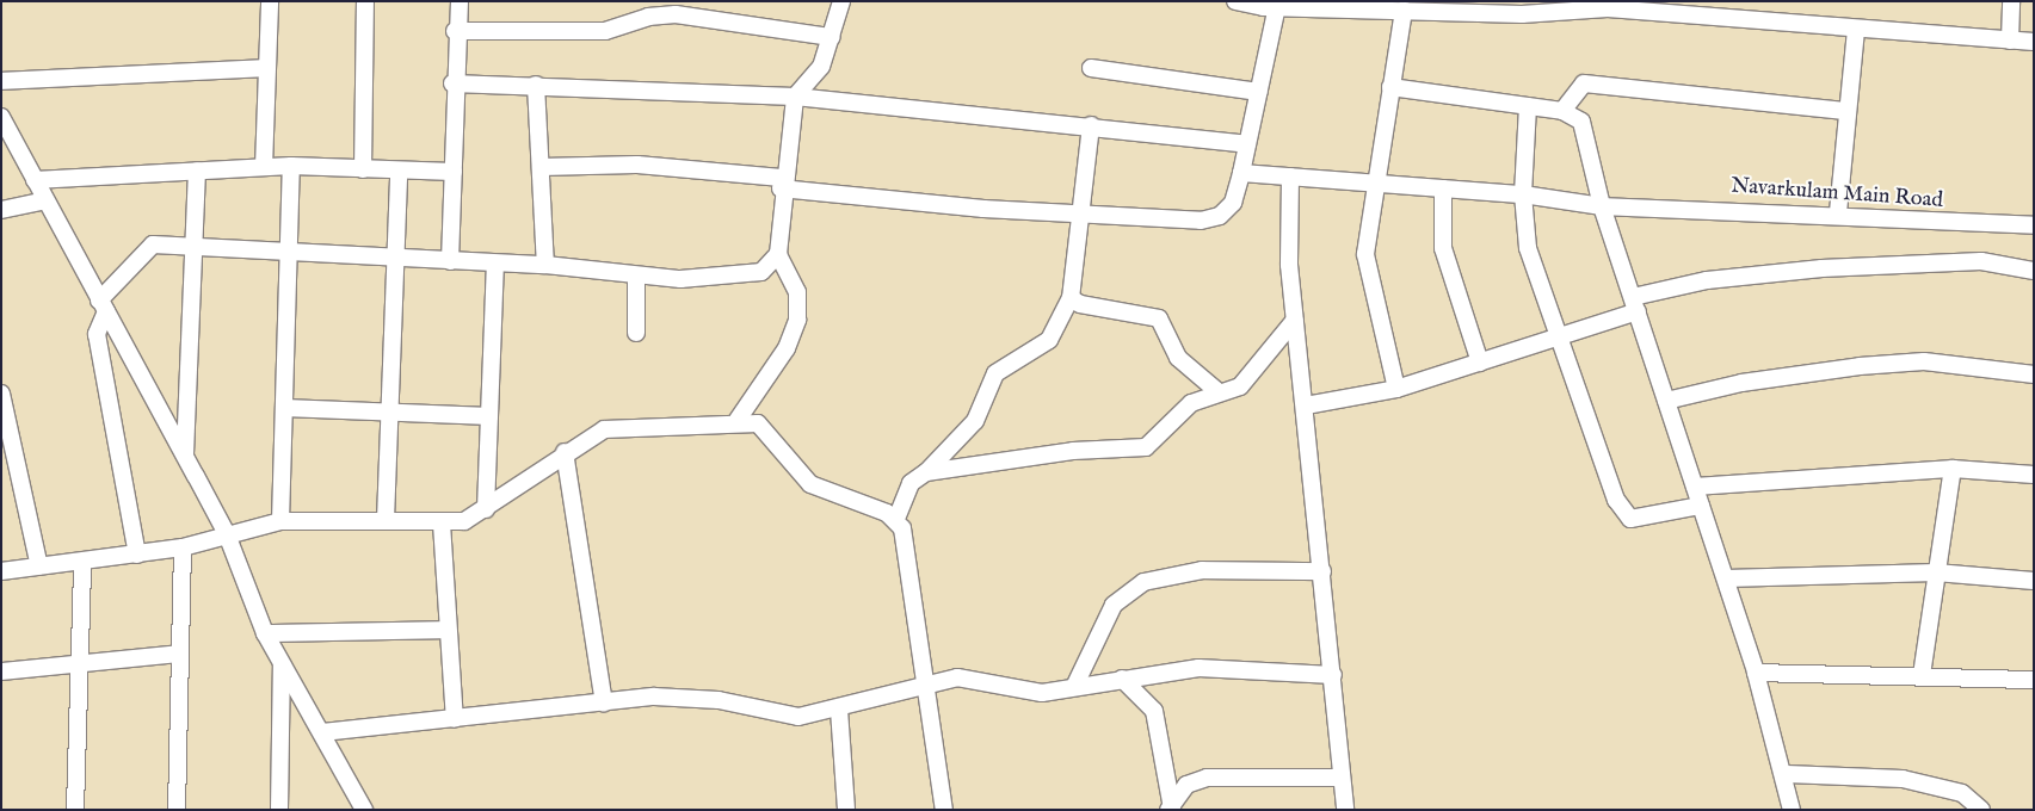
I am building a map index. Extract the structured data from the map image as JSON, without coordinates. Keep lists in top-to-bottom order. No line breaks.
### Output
{"streets":{"street":["Navarkulam Main Road"]}}
